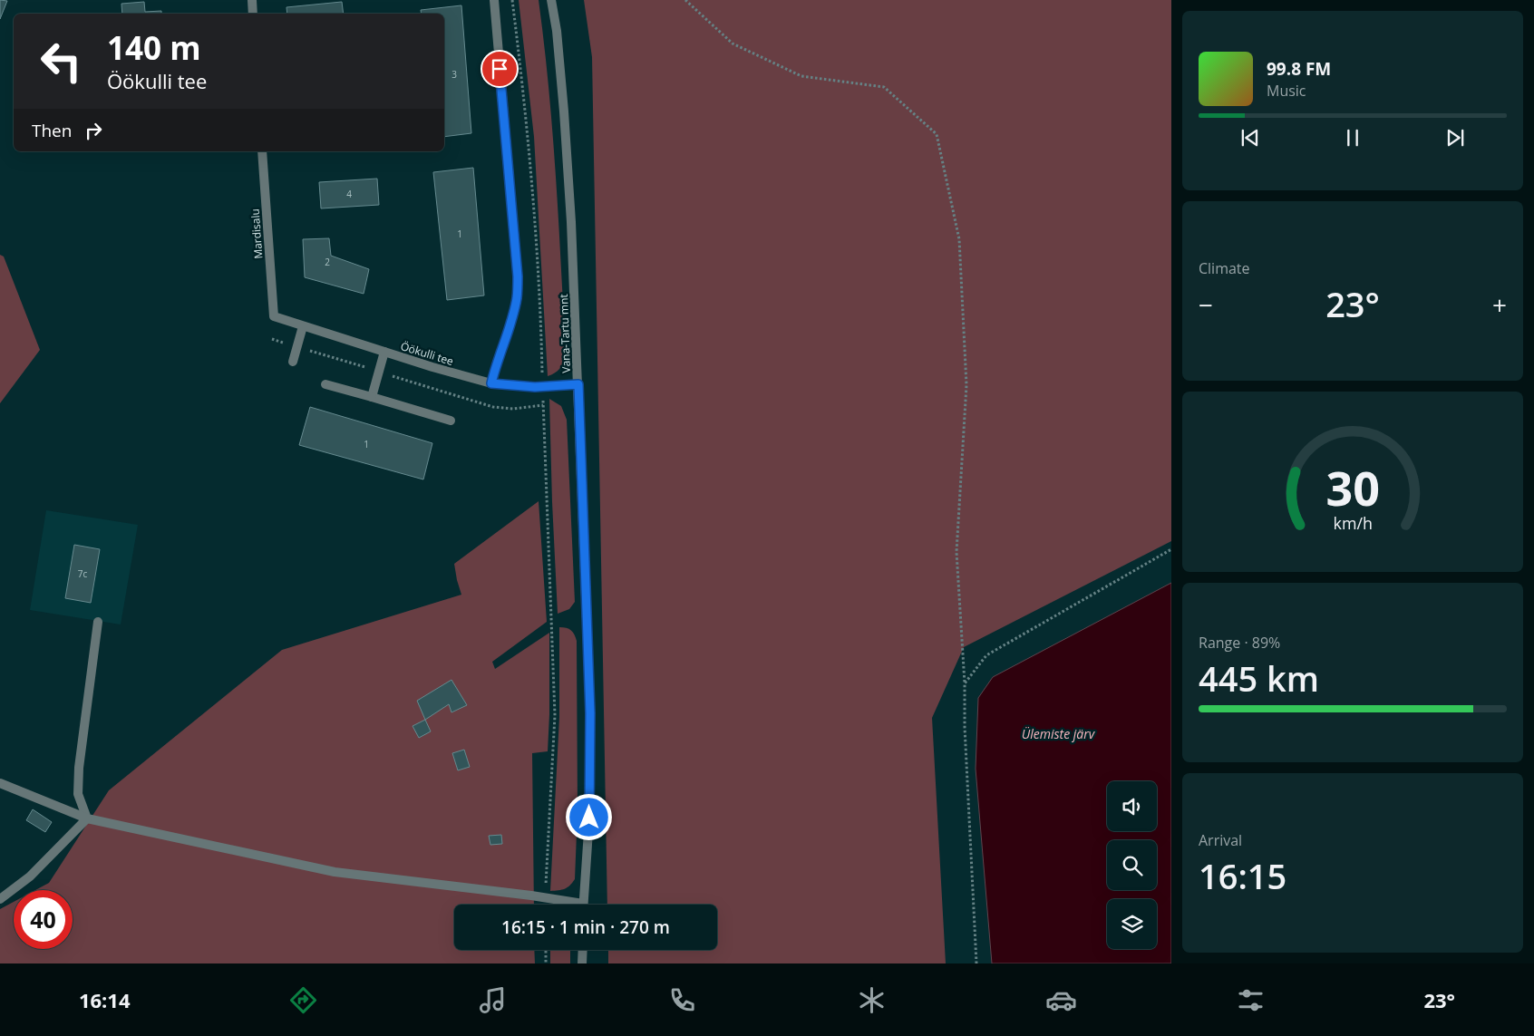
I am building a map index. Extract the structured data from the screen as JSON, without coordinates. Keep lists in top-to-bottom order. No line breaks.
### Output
{"streets":{"street":["Mardisalu","Vana-Tartu mnt","Öökulli tee"]},"crossings":[["Mardisalu","Öökulli tee"],["Vana-Tartu mnt","Öökulli tee"]],"water":["Ülemiste järv"],"house_numbers":["3","4","1","2","1","7c"],"page":{"turn":["140 m","Öökulli tee"],"song":["99.8 FM","Music"],"then":"Then","tile":["Climate",["Range · 89%","445 km"],["Arrival","16:15"]],"heat":["−","23°","+"],"limit":"40","trip":"16:15 · 1 min · 270 m","tabs":["16:14","23°"],"gauge":["30","km/h"]}}
